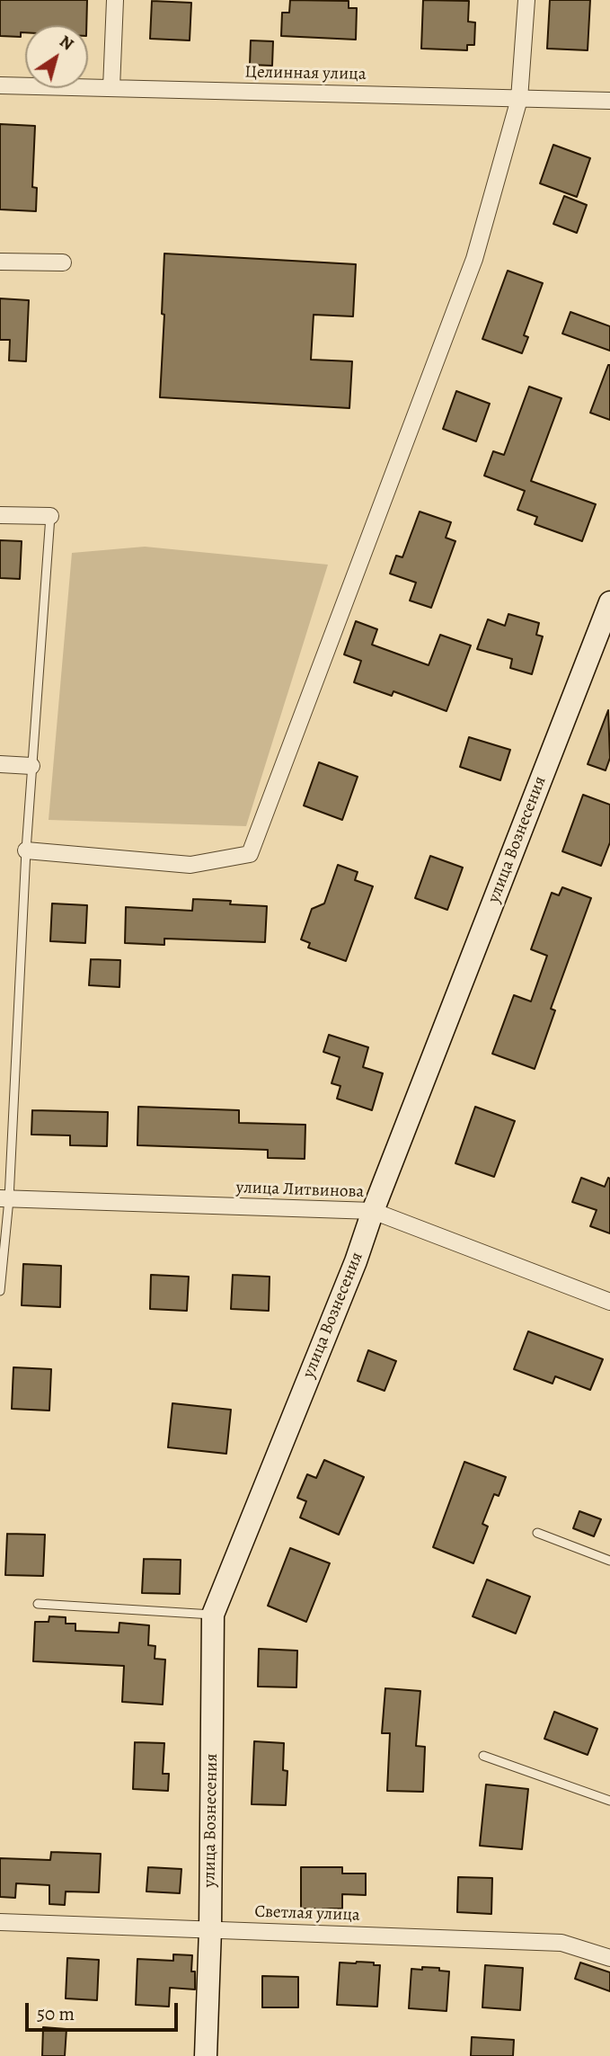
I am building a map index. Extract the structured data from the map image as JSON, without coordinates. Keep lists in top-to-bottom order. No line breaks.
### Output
{"streets":{"street":["Целинная улица","улица Вознесения","улица Литвинова","Светлая улица"]},"crossings":[["улица Вознесения","улица Литвинова"],["улица Вознесения","Светлая улица"]],"scale_bar":"50 m","north":"top right"}
